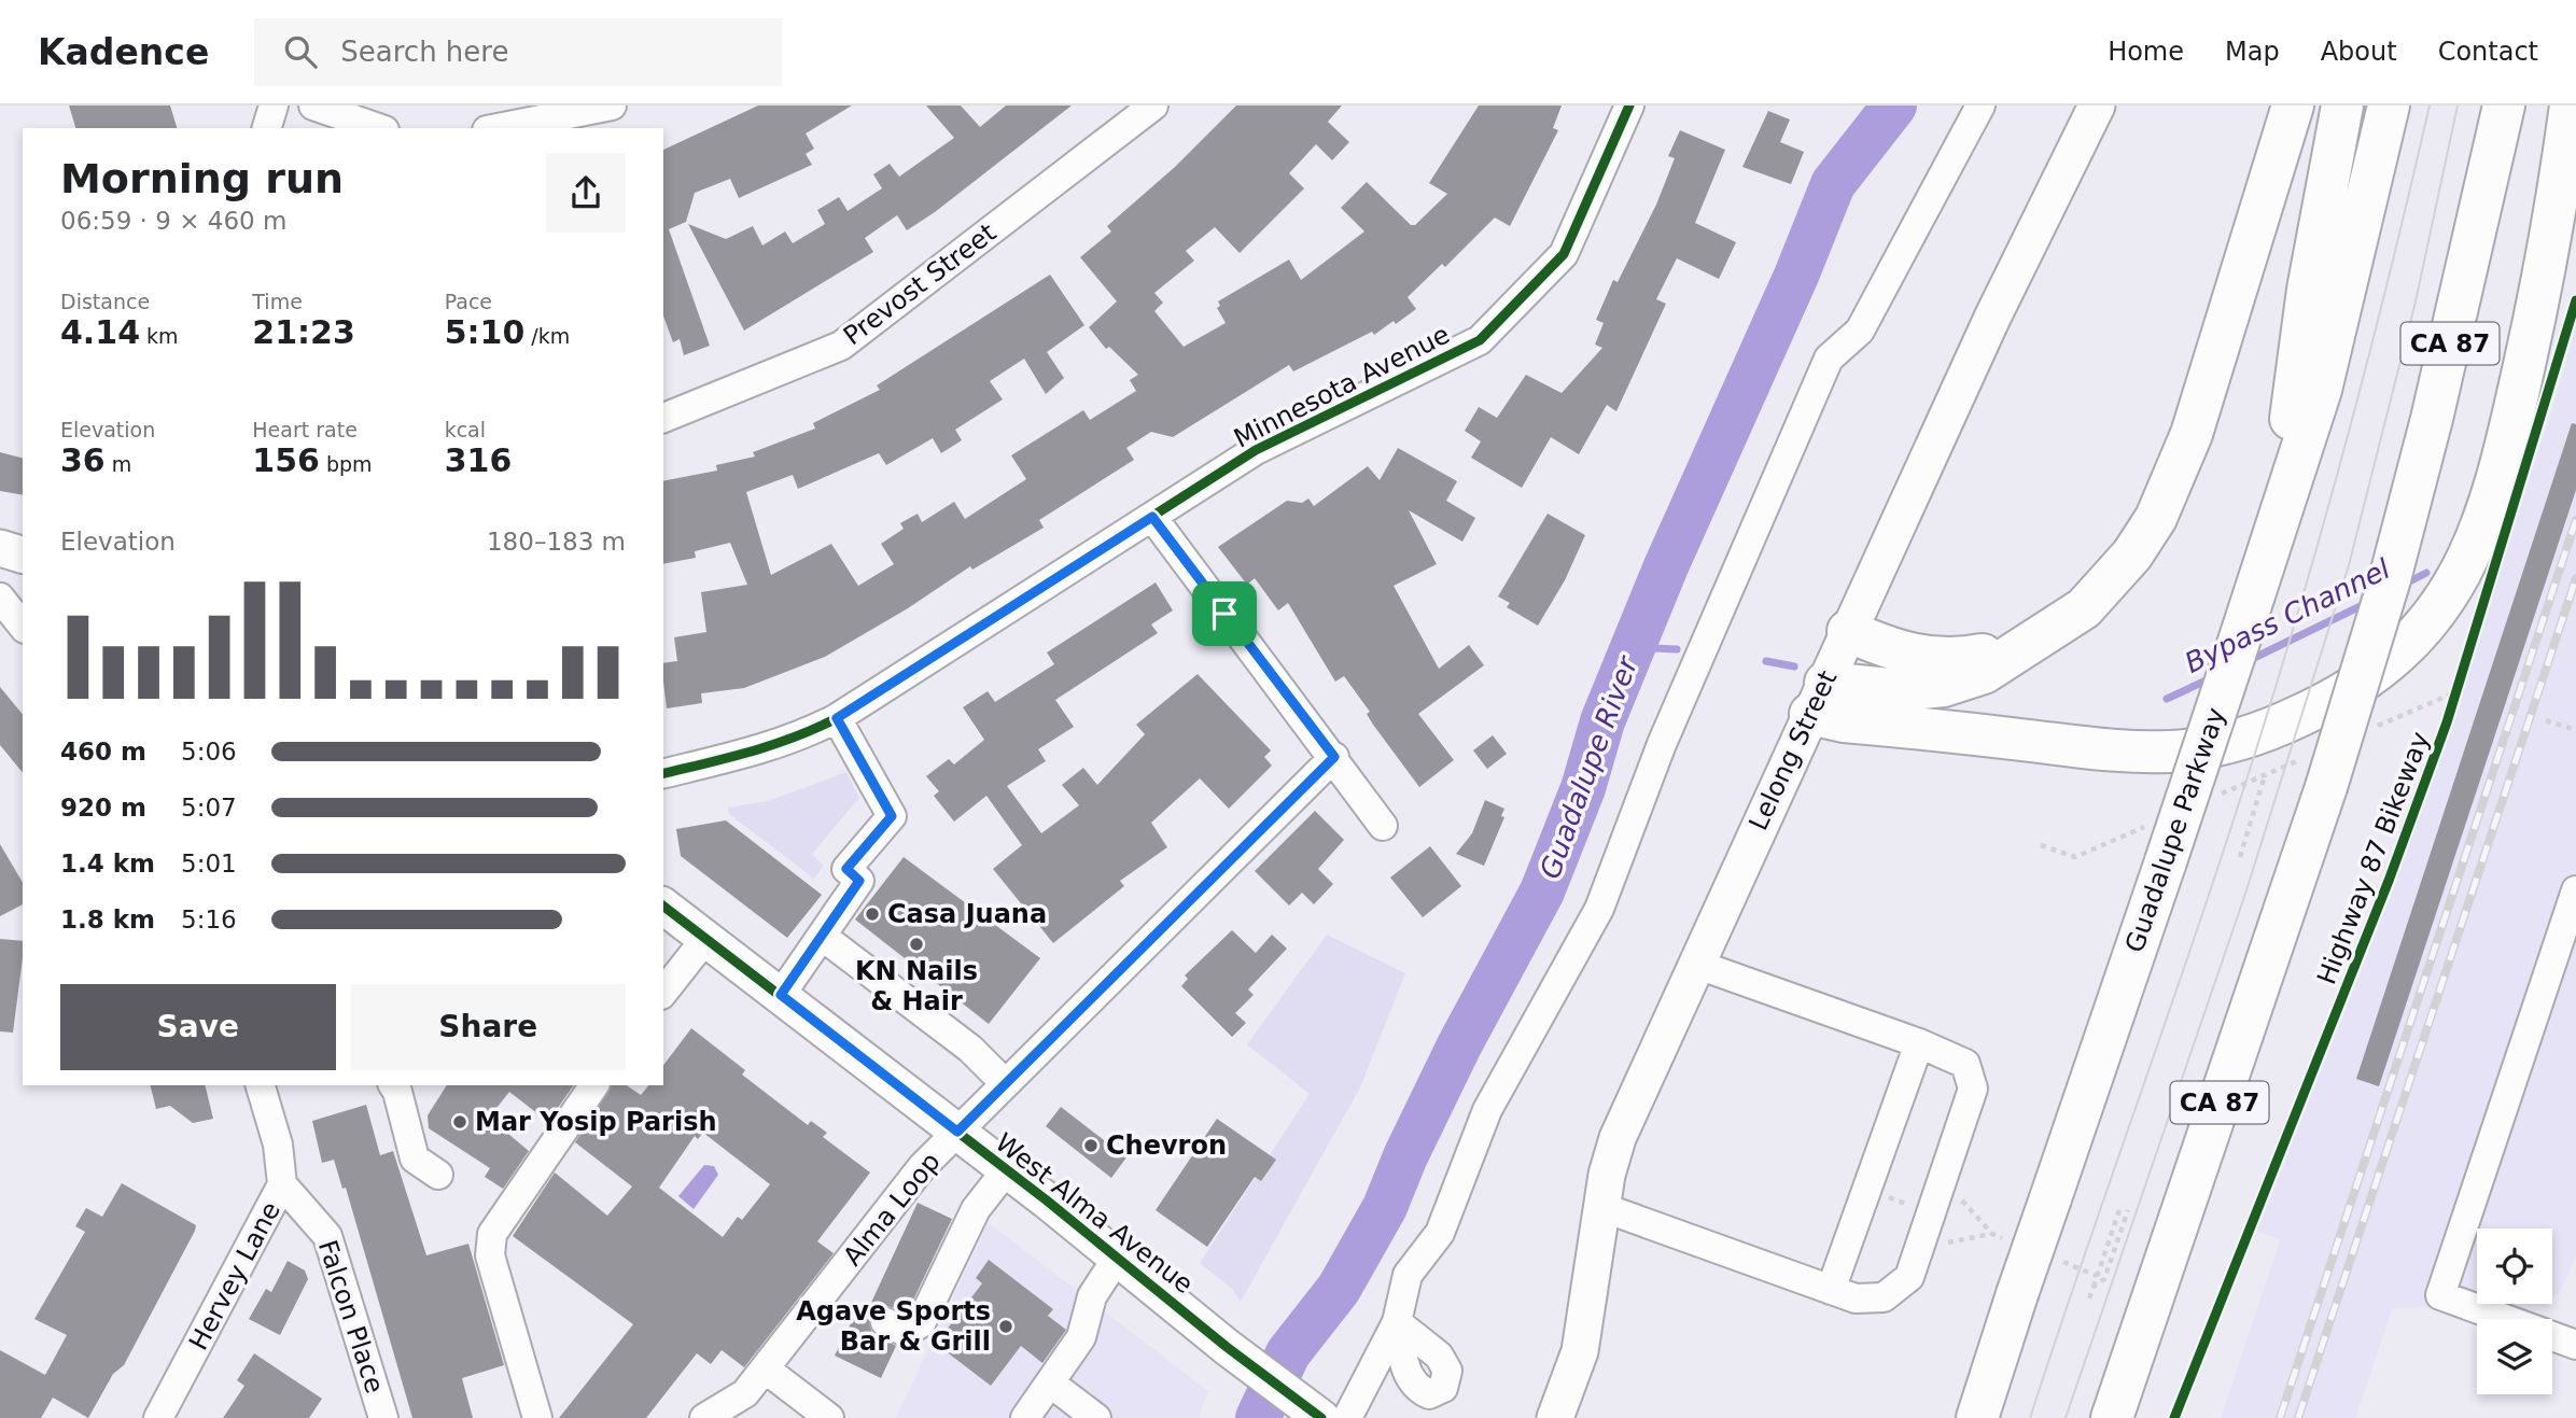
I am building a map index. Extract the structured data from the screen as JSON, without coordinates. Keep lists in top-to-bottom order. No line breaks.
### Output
{"streets":{"highway":["CA 87","Guadalupe Parkway"],"main road":["Lelong Street","West Alma Avenue"],"street":["Prevost Street","Minnesota Avenue","Alma Loop","Hervey Lane","Falcon Place"],"cycle path":["Highway 87 Bikeway"]},"crossings":[["Alma Loop","West Alma Avenue"],["Hervey Lane","Falcon Place"]],"water":["Bypass Channel","Guadalupe River"],"places":["Casa Juana","KN Nails & Hair","Mar Yosip Parish","Chevron","Agave Sports Bar & Grill"],"page":{"header":"Kadence","search":"Search here","nav":["Home","Map","About","Contact"],"heading":["Morning run","06:59 · 9 × 460 m"],"stats":[["Distance","4.14 km"],["Time","21:23"],["Pace","5:10 /km"],["Elevation","36 m"],["Heart rate","156 bpm"],["kcal","316"]],"chart":["Elevation","180–183 m"],"list":[{"name":"460 m","note":"5:06"},{"name":"920 m","note":"5:07"},{"name":"1.4 km","note":"5:01"},{"name":"1.8 km","note":"5:16"}],"buttons":["Save","Share"]}}
